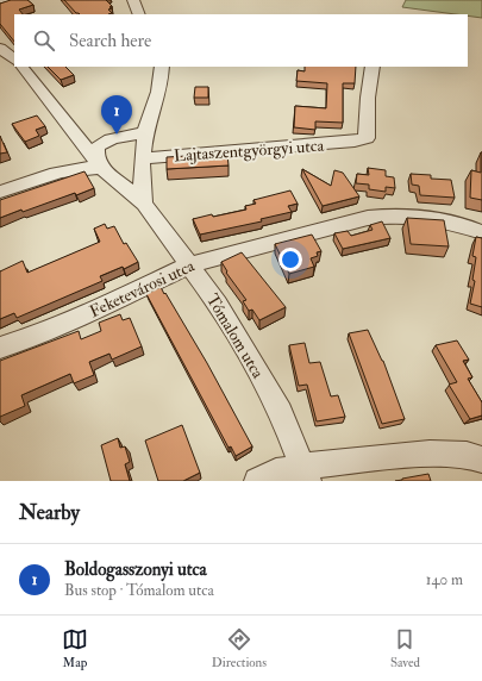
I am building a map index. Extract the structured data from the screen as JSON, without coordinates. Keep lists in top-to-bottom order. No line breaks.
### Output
{"streets":{"street":["Lajtaszentgyörgyi utca","Feketevárosi utca","Tómalom utca"]},"crossings":[["Lajtaszentgyörgyi utca","Tómalom utca"],["Feketevárosi utca","Tómalom utca"]],"page":{"search":"Search here","pins":"1","heading":"Nearby","list":[{"mark":"1","name":"Boldogasszonyi utca","note":"Bus stop · Tómalom utca","value":"140 m"}],"nav":["Map","Directions","Saved"]}}
